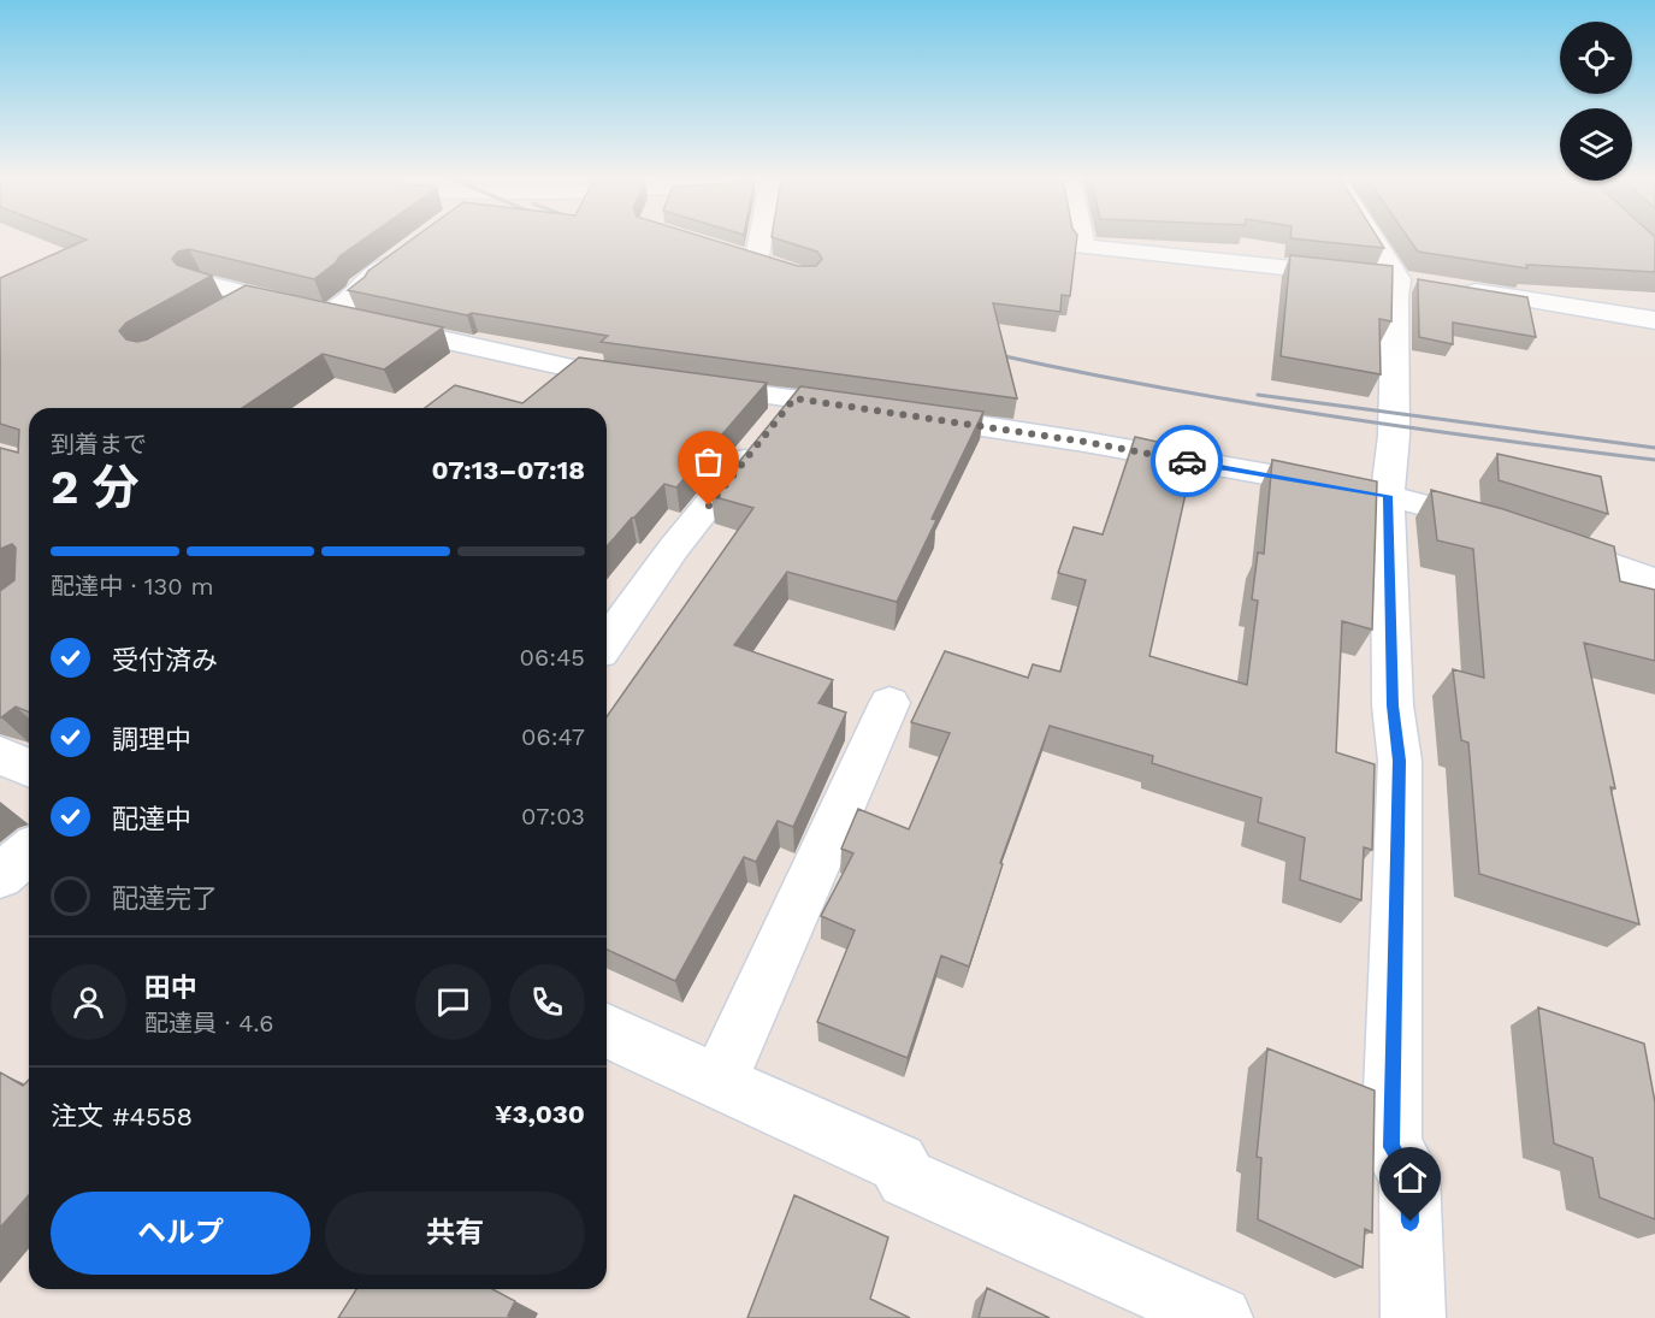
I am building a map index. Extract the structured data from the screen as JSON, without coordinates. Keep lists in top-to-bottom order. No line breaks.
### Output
{"page":{"heading":["2 分","到着まで","07:13–07:18"],"panel":["田中","配達員 · 4.6","注文 #4558","¥3,030"],"bar":"配達中 · 130 m","list":[["受付済み","06:45"],["調理中","06:47"],["配達中","07:03"],"配達完了"],"buttons":["ヘルプ","共有"]}}
